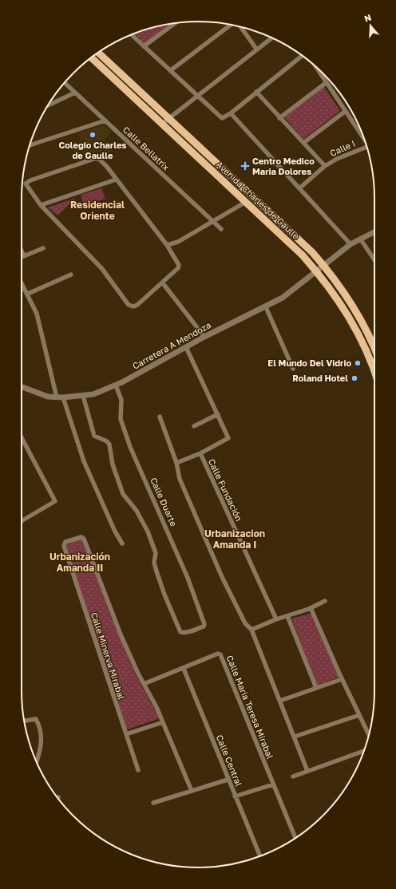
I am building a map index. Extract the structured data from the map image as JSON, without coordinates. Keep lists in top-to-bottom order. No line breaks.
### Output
{"streets":{"main road":["Avenida Charles de Gaulle"],"street":["Calle Bellatrix","Calle I","Carretera A Mendoza","Calle Fundación","Calle Duarte","Calle Minerva Mirabal","Calle Maria Teresa Mirabal","Calle Central"]},"crossings":[["Avenida Charles de Gaulle","Carretera A Mendoza"],["Carretera A Mendoza","Calle Fundación"],["Carretera A Mendoza","Calle Duarte"],["Calle Minerva Mirabal","Calle Maria Teresa Mirabal"],["Calle Maria Teresa Mirabal","Calle Central"]],"districts":["Residencial Oriente","Urbanizacion Amanda I","Urbanización Amanda II"],"places":{"other":["Colegio Charles de Gaulle","El Mundo Del Vidrio","Roland Hotel"],"health":["Centro Medico Maria Dolores"]},"north":"top"}
